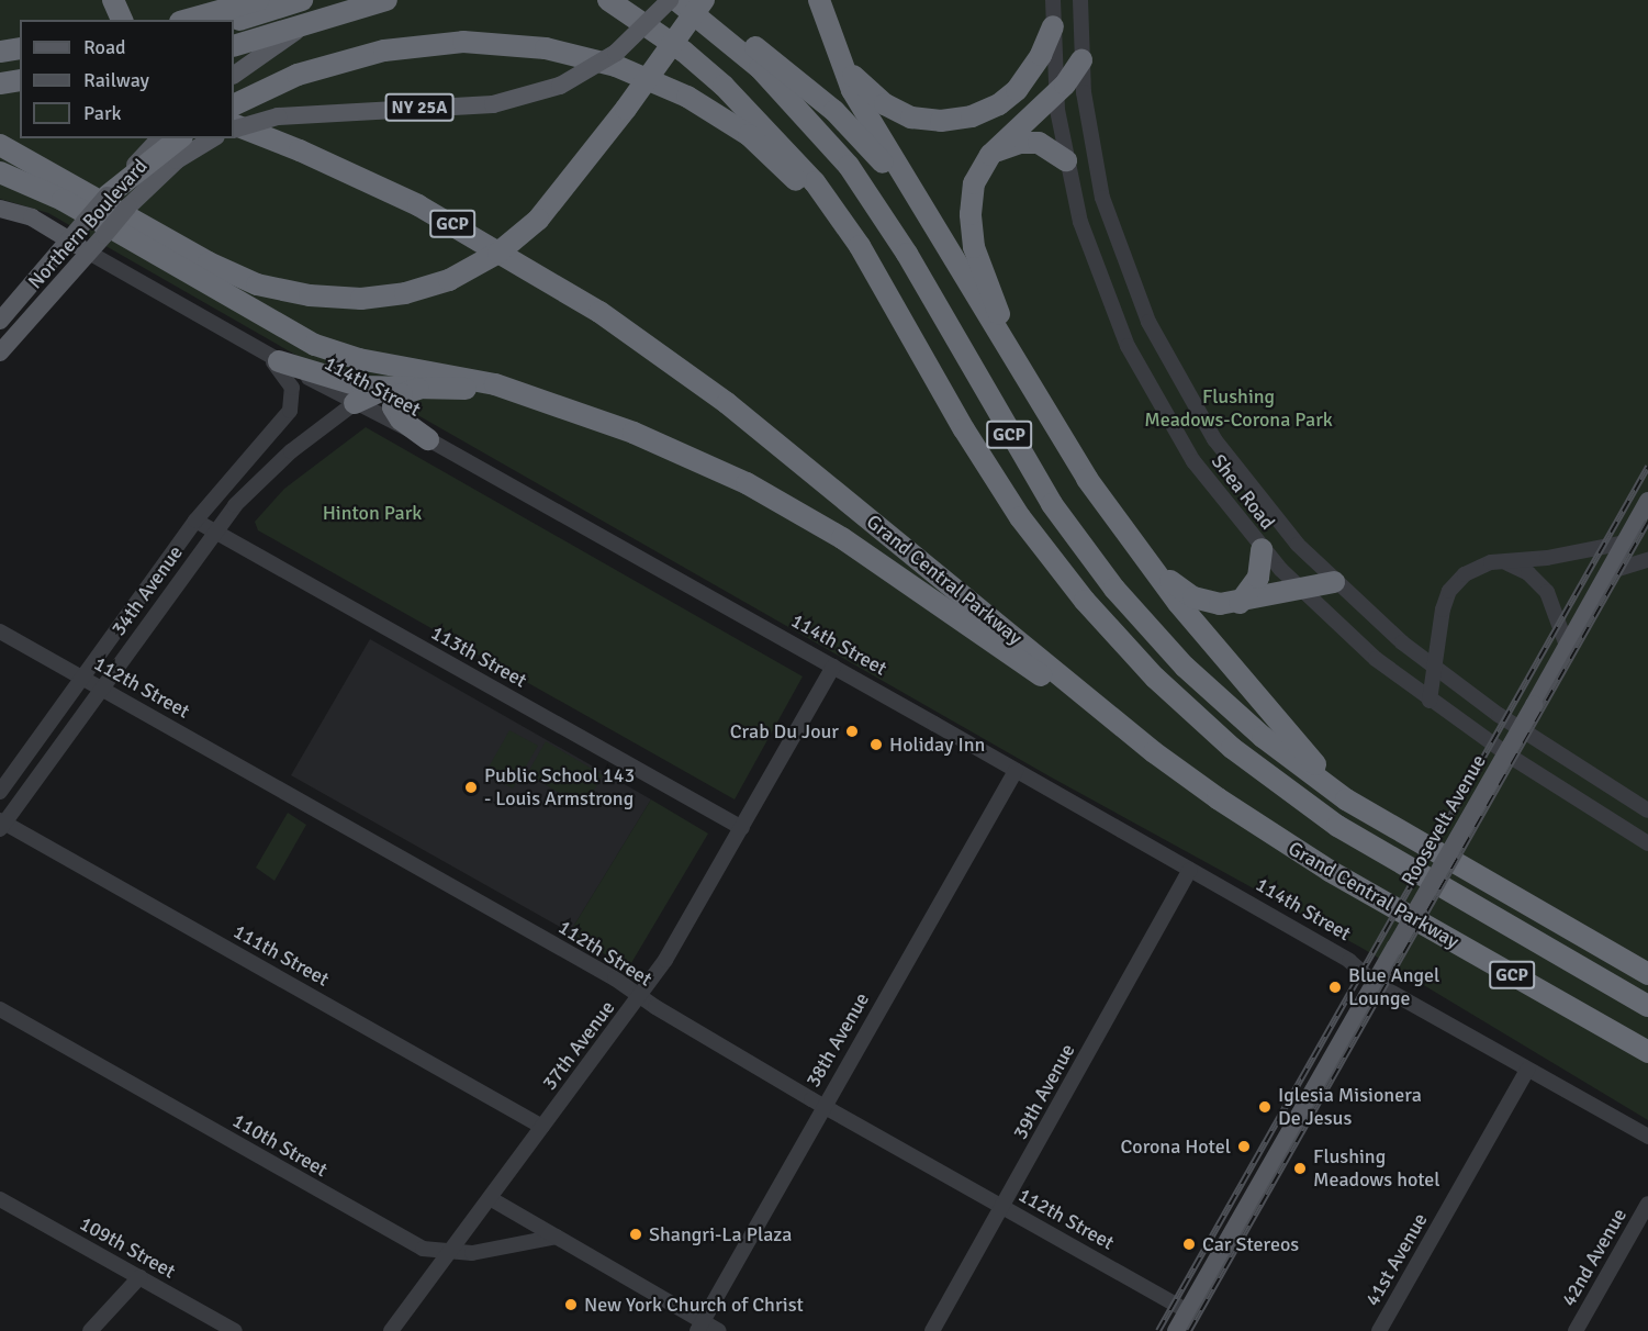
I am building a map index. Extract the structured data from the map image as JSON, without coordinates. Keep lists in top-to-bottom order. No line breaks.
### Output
{"streets":{"highway":["GCP","Grand Central Parkway"],"main road":["NY 25A","Northern Boulevard","114th Street","Roosevelt Avenue"],"street":["Shea Road","34th Avenue","113th Street","112th Street","111th Street","38th Avenue","37th Avenue","39th Avenue","110th Street","109th Street","42nd Avenue","41st Avenue"]},"crossings":[["Northern Boulevard","114th Street"],["114th Street","34th Avenue"],["114th Street","Roosevelt Avenue"],["114th Street","38th Avenue"],["114th Street","37th Avenue"],["114th Street","39th Avenue"],["114th Street","41st Avenue"],["34th Avenue","113th Street"],["34th Avenue","112th Street"],["34th Avenue","111th Street"],["113th Street","37th Avenue"],["112th Street","Roosevelt Avenue"],["112th Street","38th Avenue"],["112th Street","37th Avenue"],["112th Street","39th Avenue"],["111th Street","37th Avenue"],["37th Avenue","110th Street"]],"parks":["Flushing Meadows-Corona Park","Hinton Park"],"places":["Crab Du Jour","Holiday Inn","Public School 143 - Louis Armstrong","Blue Angel Lounge","Iglesia Misionera De Jesus","Corona Hotel","Flushing Meadows hotel","Shangri-La Plaza","Car Stereos","New York Church of Christ"],"legend":["Road","Railway","Park"]}
